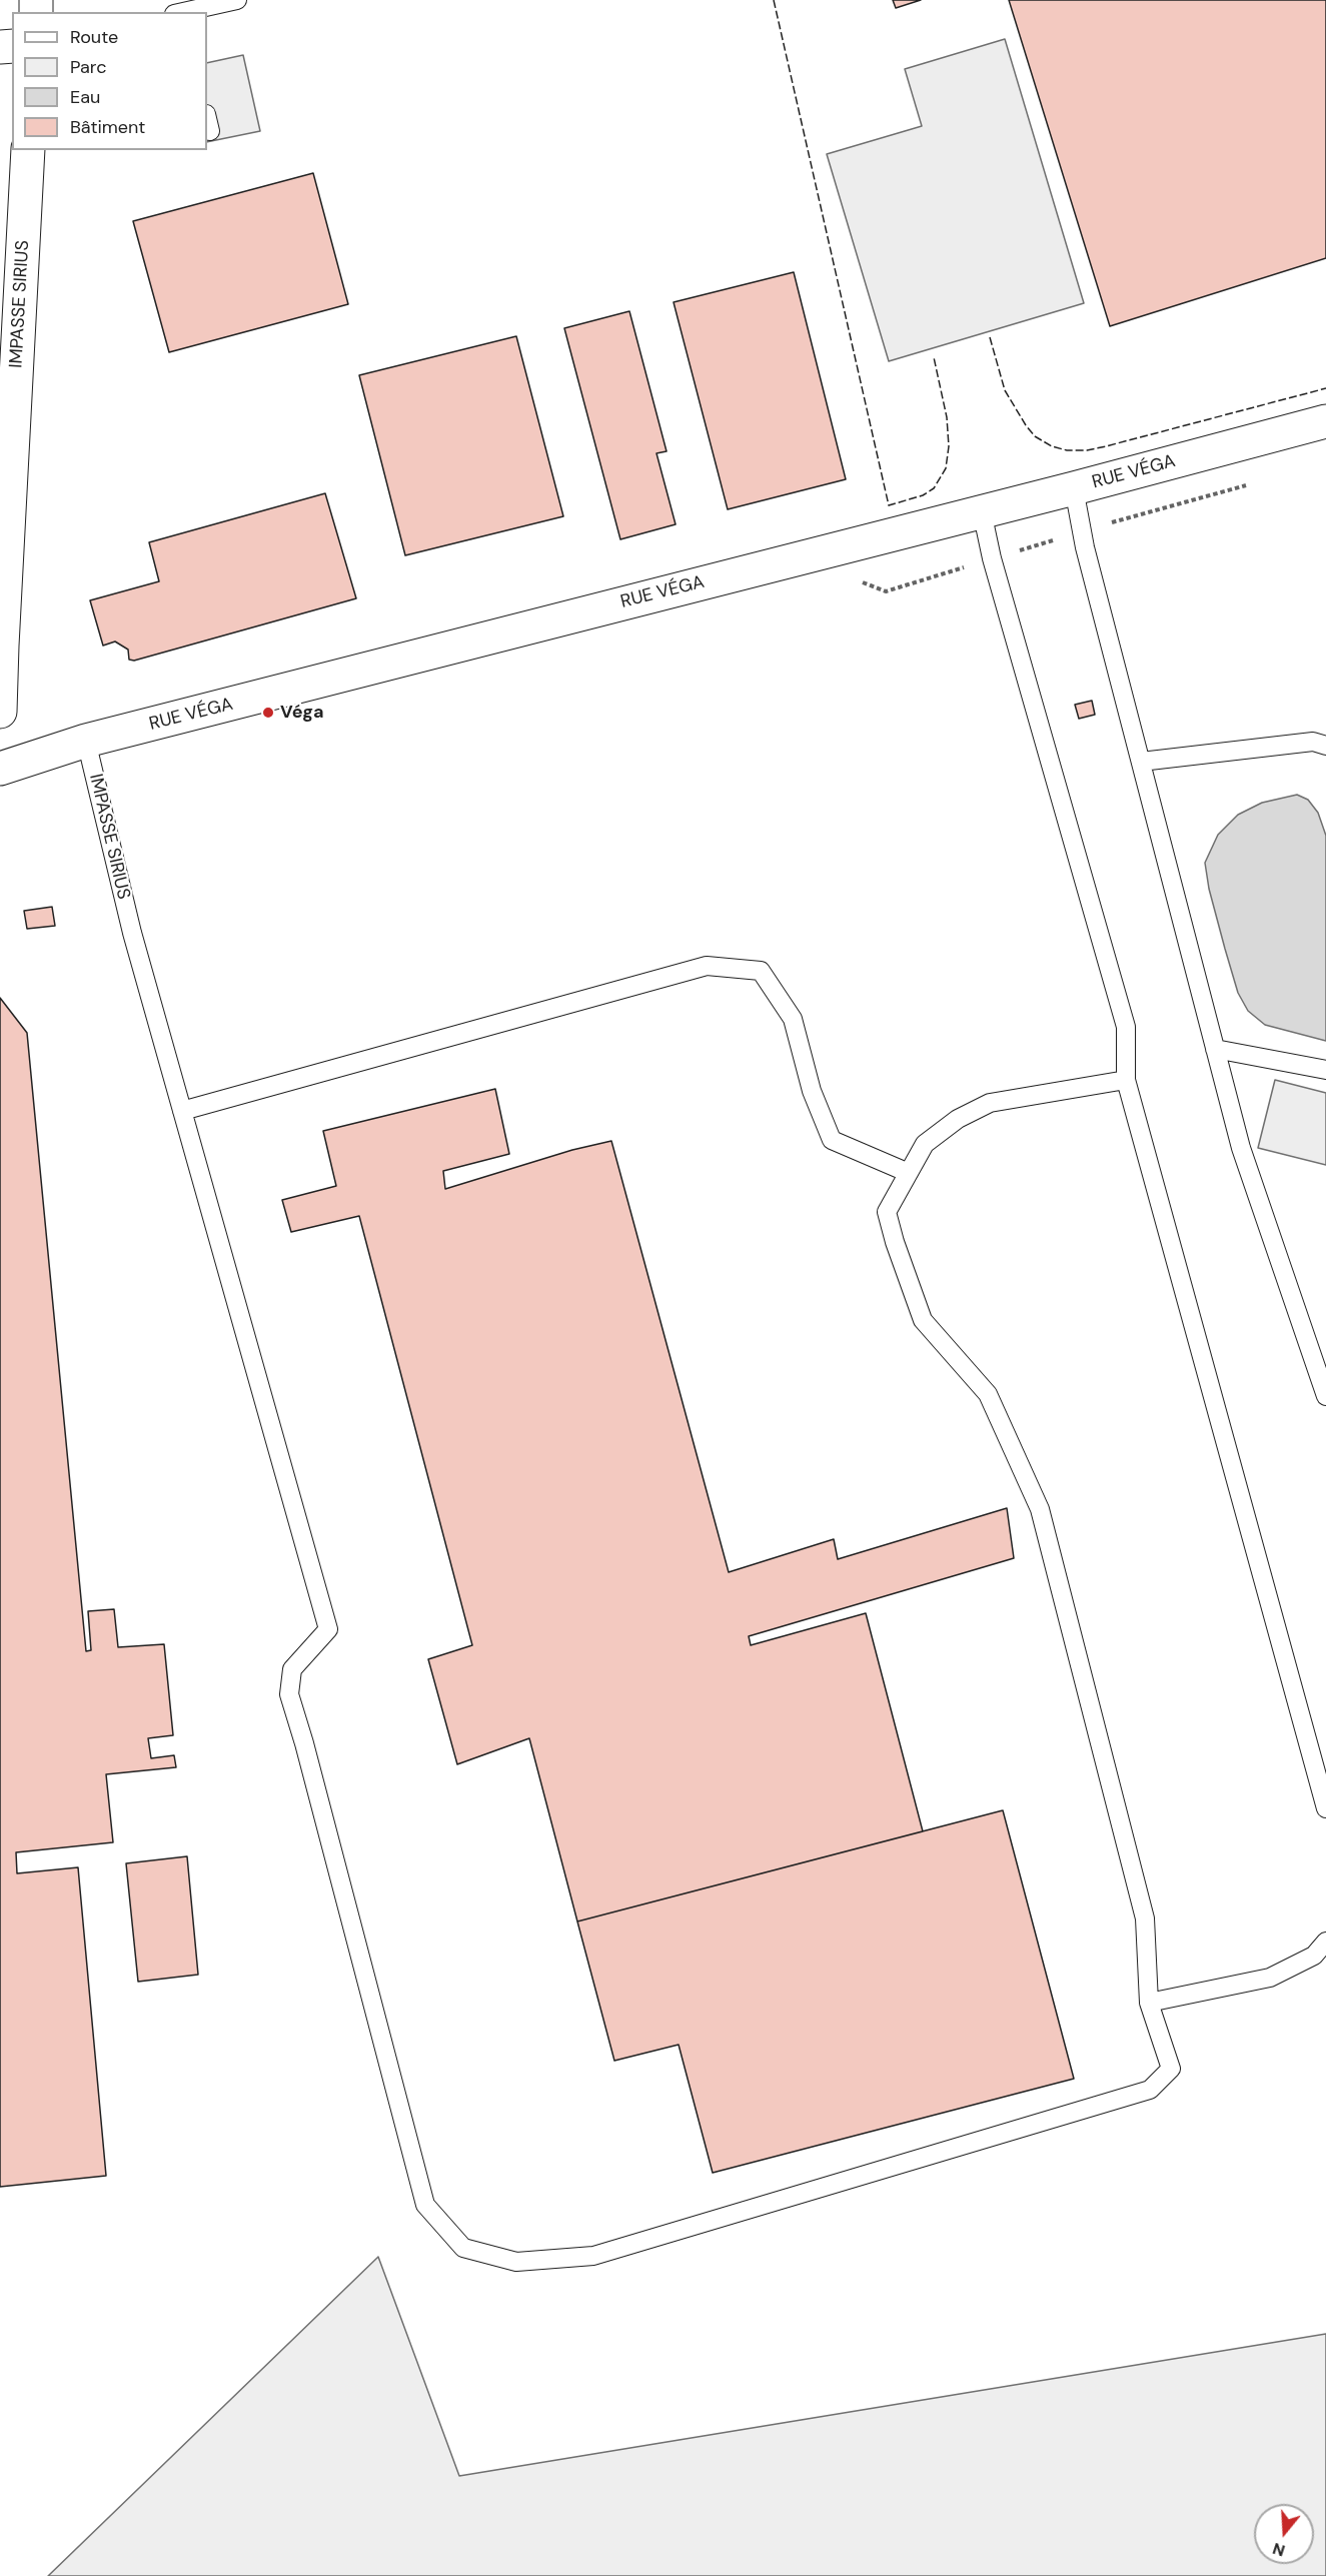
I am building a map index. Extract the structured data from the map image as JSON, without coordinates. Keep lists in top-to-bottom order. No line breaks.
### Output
{"streets":{"street":["IMPASSE SIRIUS","RUE VÉGA"]},"crossings":[["IMPASSE SIRIUS","RUE VÉGA"]],"places":["Véga"],"legend":["Route","Parc","Eau","Bâtiment"],"north":"bottom"}
